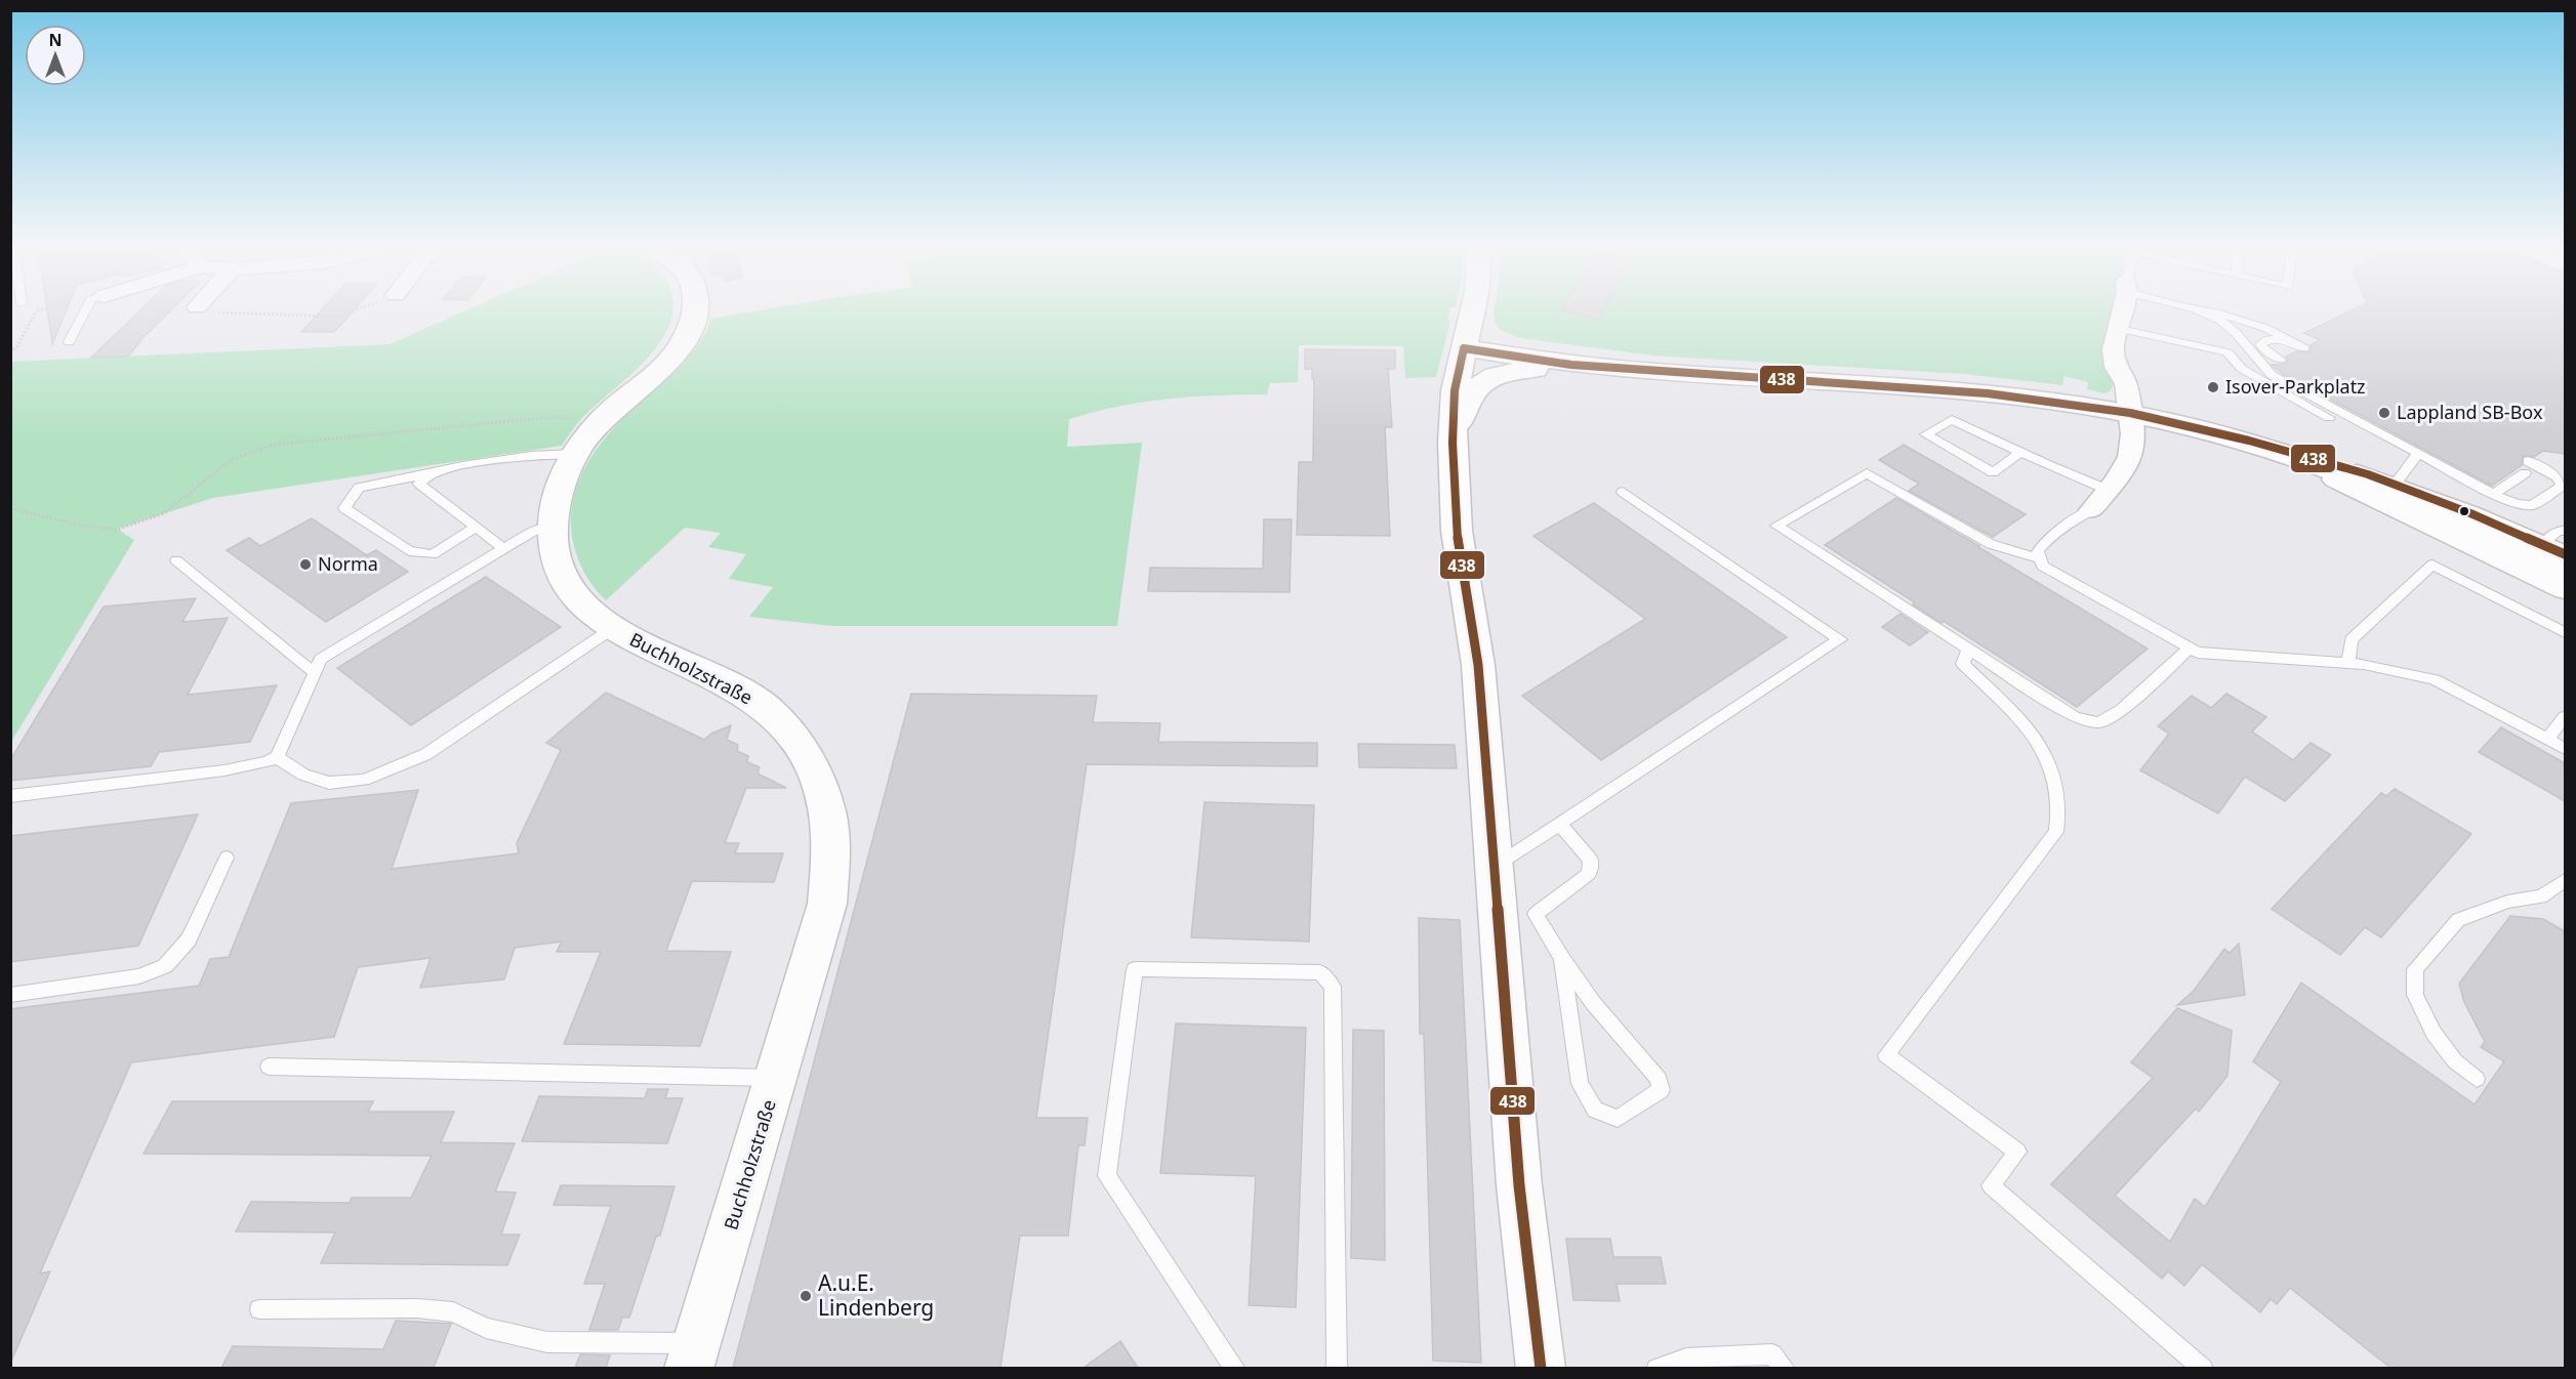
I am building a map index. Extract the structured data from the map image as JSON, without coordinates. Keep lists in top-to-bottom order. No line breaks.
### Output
{"streets":{"street":["Buchholzstraße"]},"places":["Isover-Parkplatz","Lappland SB-Box","Norma","A.u.E. Lindenberg"],"lines":["transit line 438"],"north":"top"}
